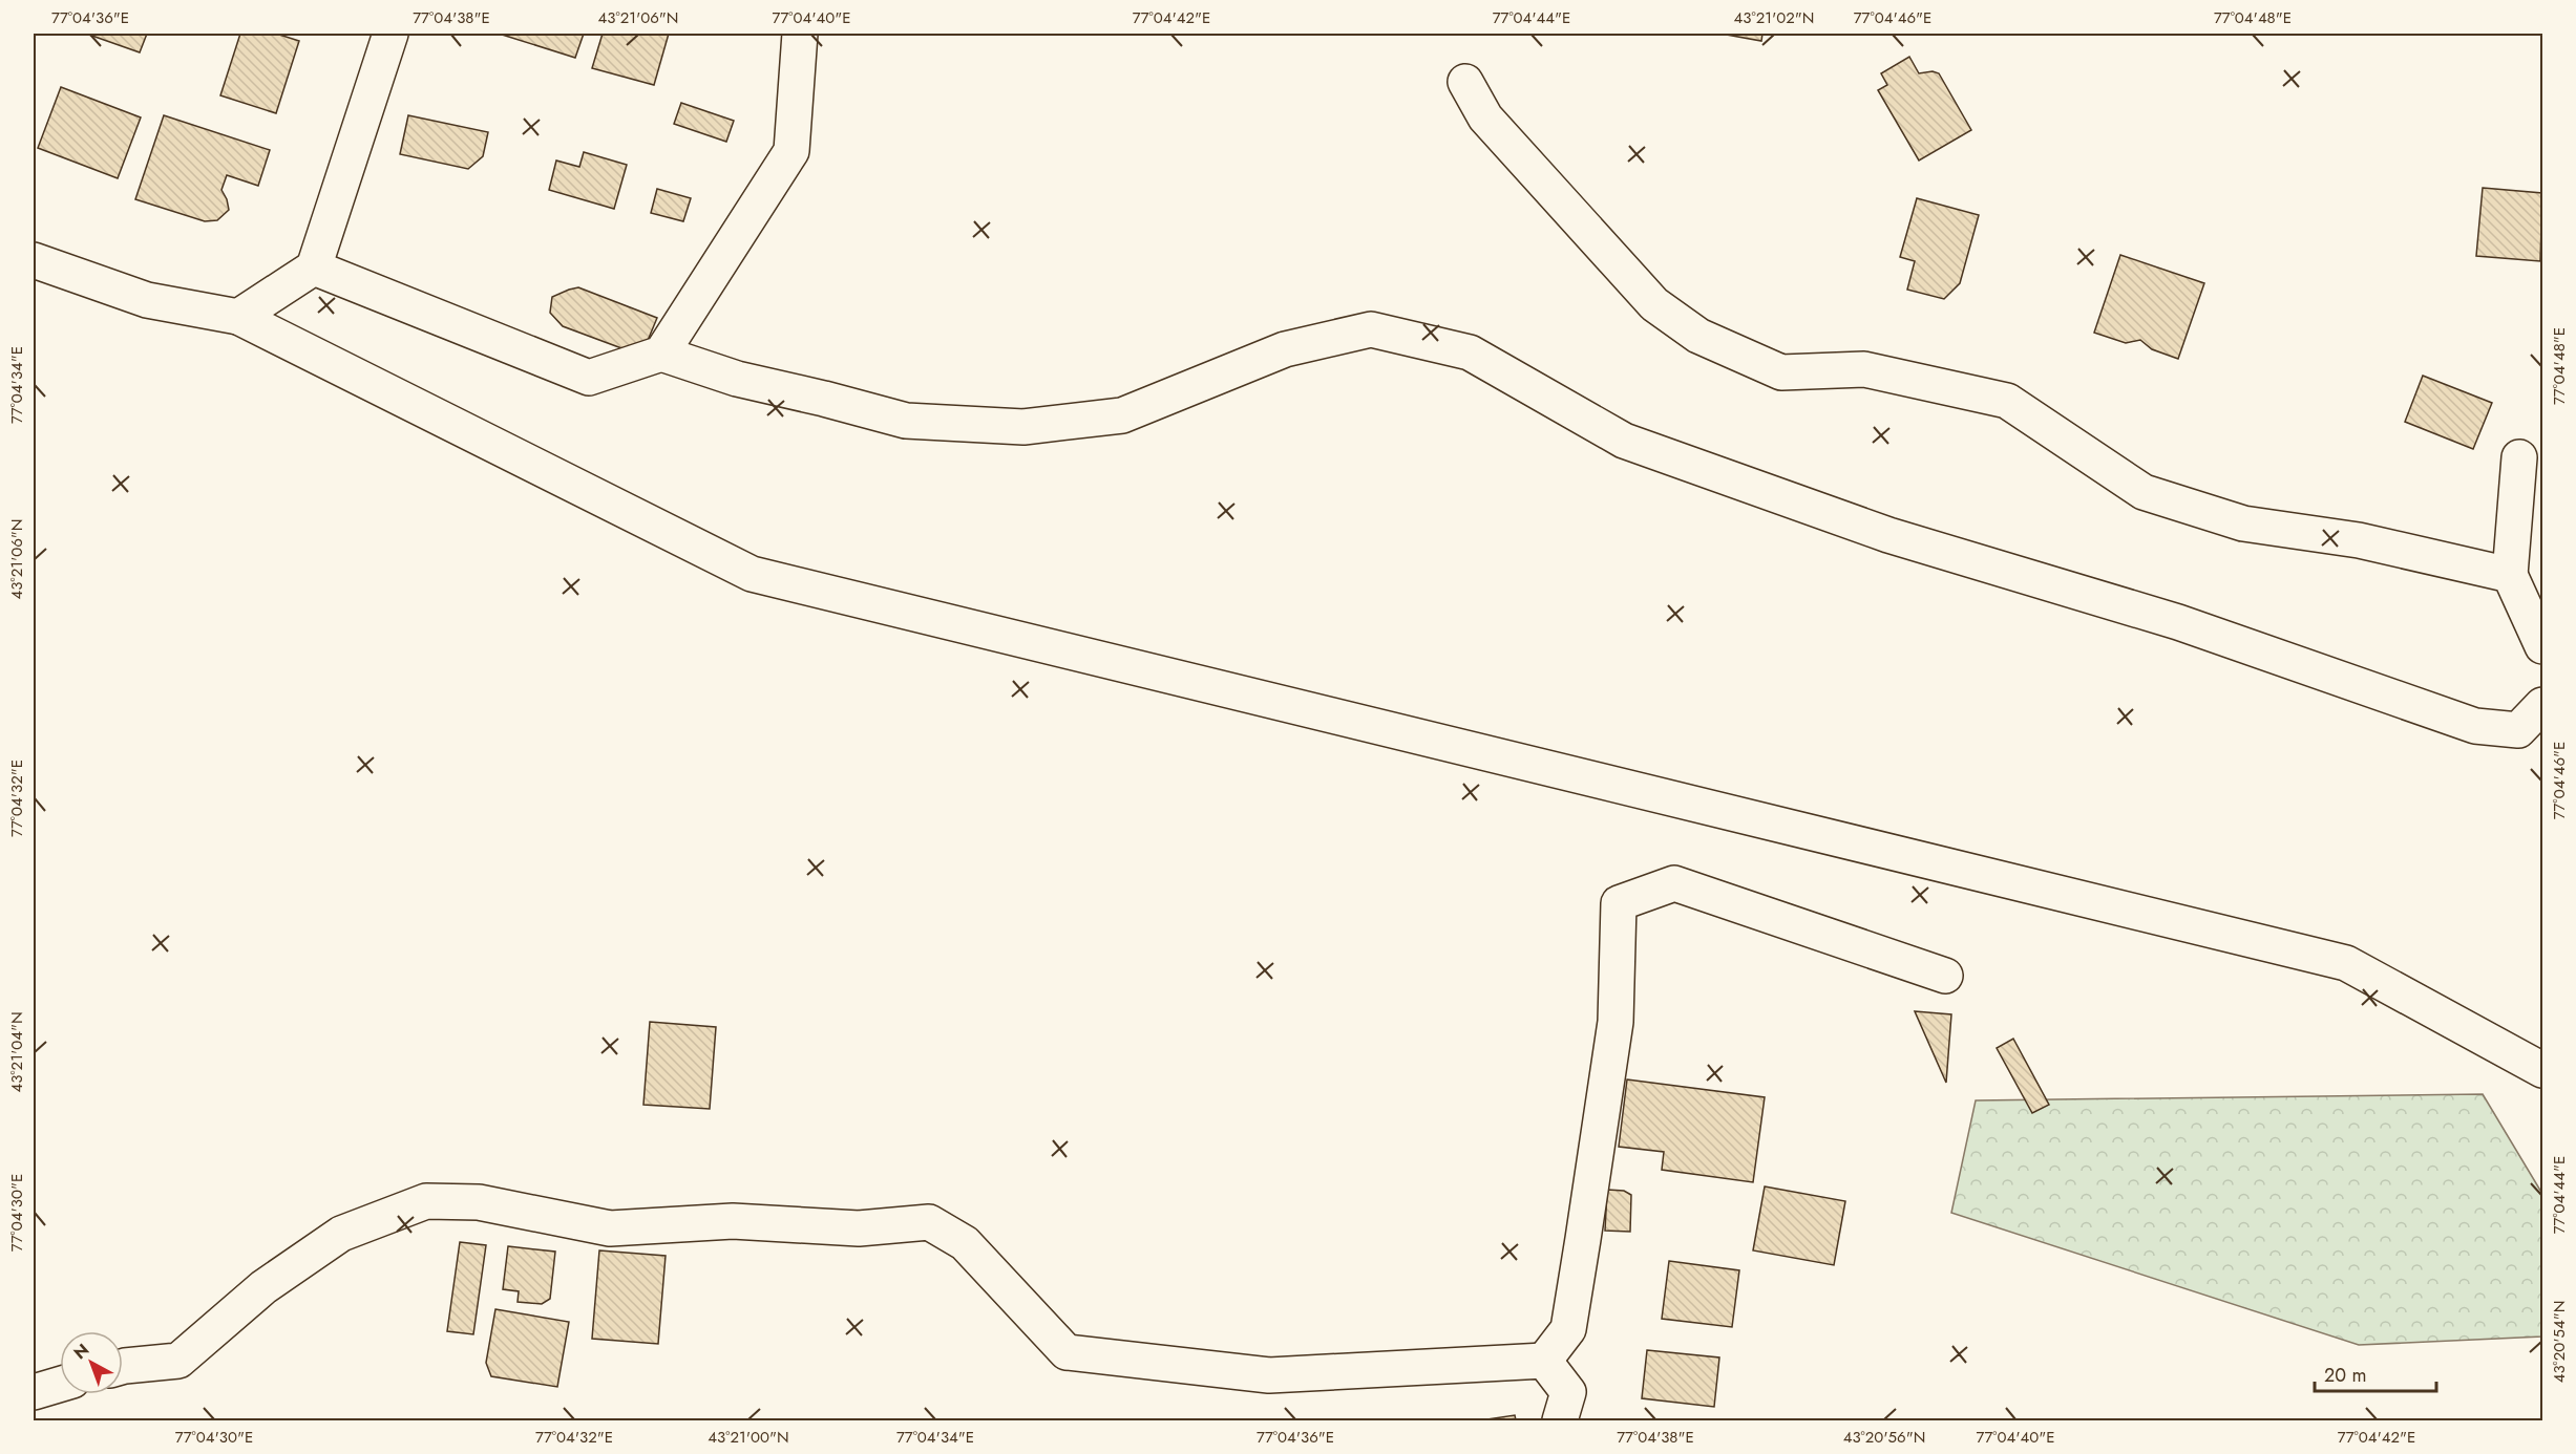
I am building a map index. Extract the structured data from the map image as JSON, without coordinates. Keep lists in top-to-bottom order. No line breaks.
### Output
{"scale_bar":"20 m","north":"top left","coordinates":["77°04'36\"E","77°04'38\"E","43°21'06\"N","77°04'40\"E","77°04'42\"E","77°04'44\"E","43°21'02\"N","77°04'46\"E","77°04'48\"E","77°04'34\"E","77°04'32\"E","43°21'04\"N","77°04'30\"E","43°20'54\"N","43°21'00\"N","43°20'56\"N"]}
